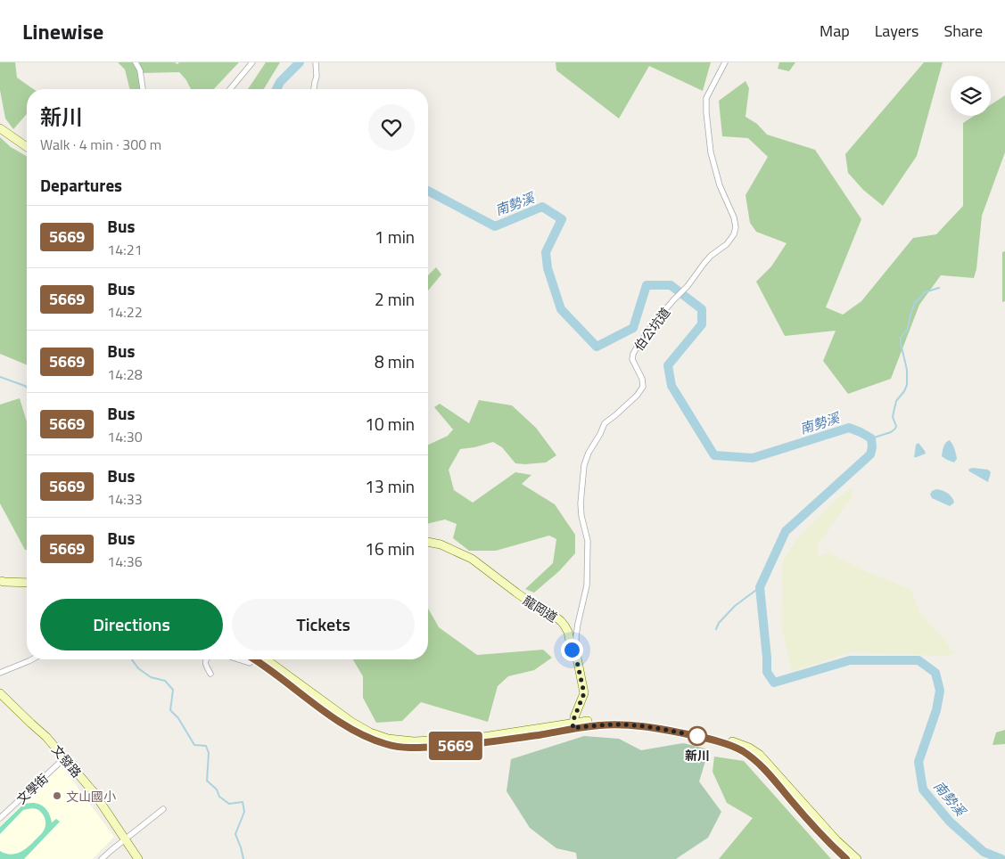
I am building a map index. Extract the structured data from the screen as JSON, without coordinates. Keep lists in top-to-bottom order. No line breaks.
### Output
{"streets":{"street":["伯公坑道","龍岡道","文發路","文學街"]},"crossings":[["伯公坑道","龍岡道"],["文發路","文學街"]],"water":["南勢溪"],"places":["新川","文山國小"],"lines":["bus line 5669"],"page":{"header":"Linewise","nav":["Map","Layers","Share"],"on_map":"5669","heading":[["新川","Walk · 4 min · 300 m"],"Departures"],"list":[{"mark":"5669","name":"Bus","note":"14:21","value":"1 min"},{"mark":"5669","name":"Bus","note":"14:22","value":"2 min"},{"mark":"5669","name":"Bus","note":"14:28","value":"8 min"},{"mark":"5669","name":"Bus","note":"14:30","value":"10 min"},{"mark":"5669","name":"Bus","note":"14:33","value":"13 min"},{"mark":"5669","name":"Bus","note":"14:36","value":"16 min"}],"buttons":["Directions","Tickets"]}}
